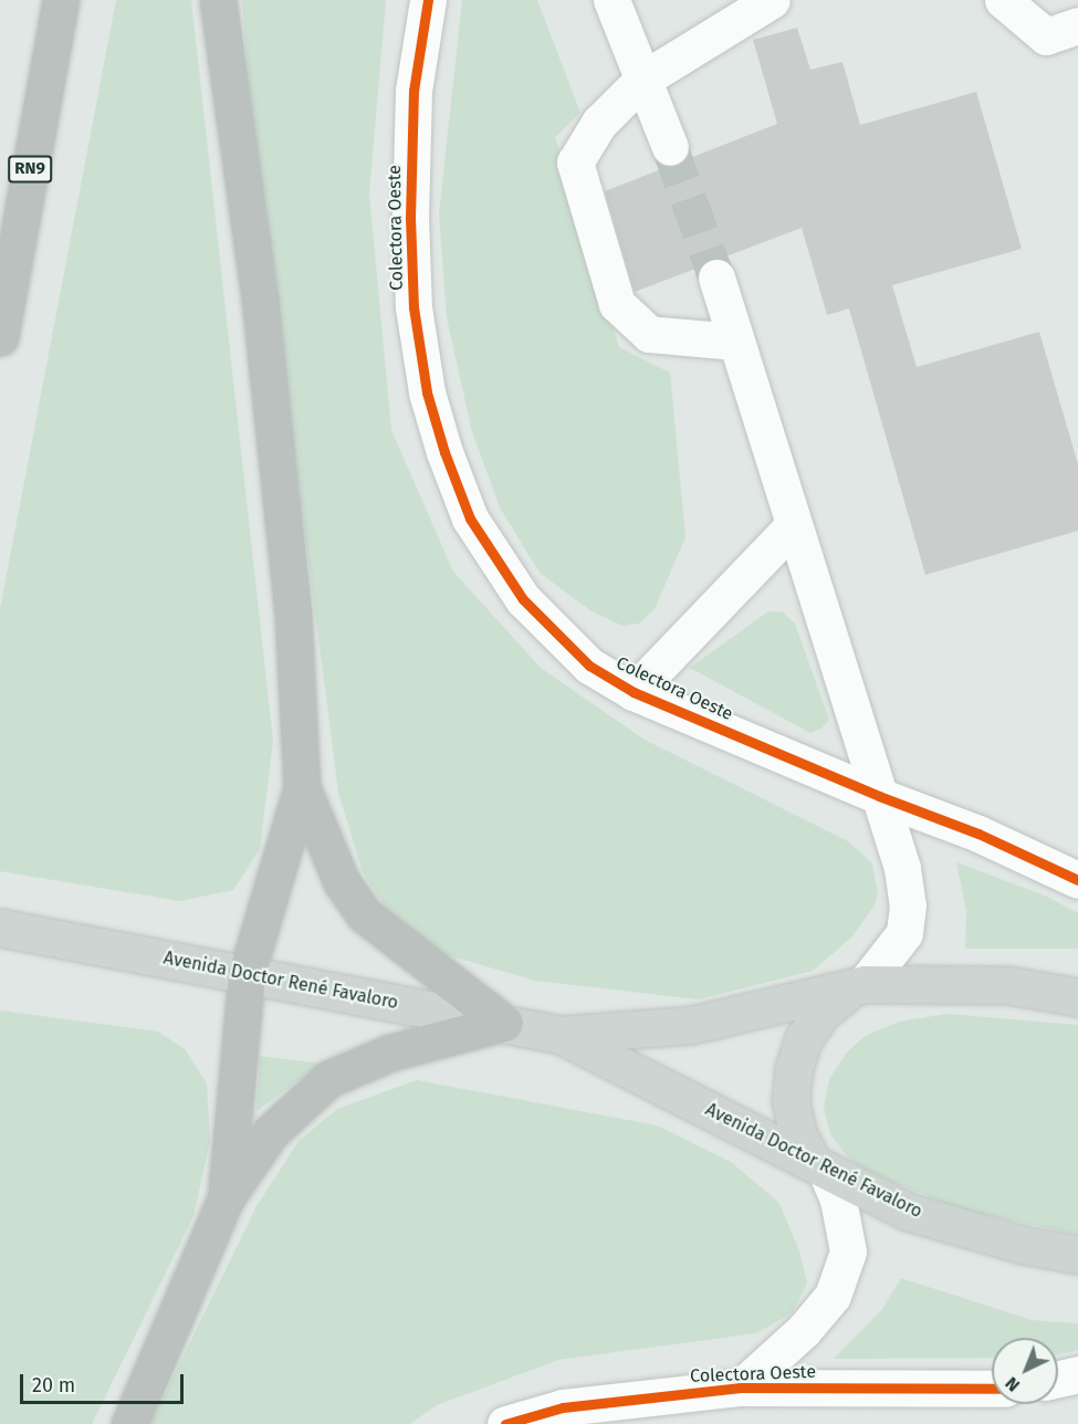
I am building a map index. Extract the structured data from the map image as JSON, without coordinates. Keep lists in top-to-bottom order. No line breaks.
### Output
{"streets":{"highway":["RN9"],"main road":["Avenida Doctor René Favaloro"],"street":["Colectora Oeste"]},"crossings":[["Colectora Oeste","Avenida Doctor René Favaloro"]],"scale_bar":"20 m","north":"bottom left"}
